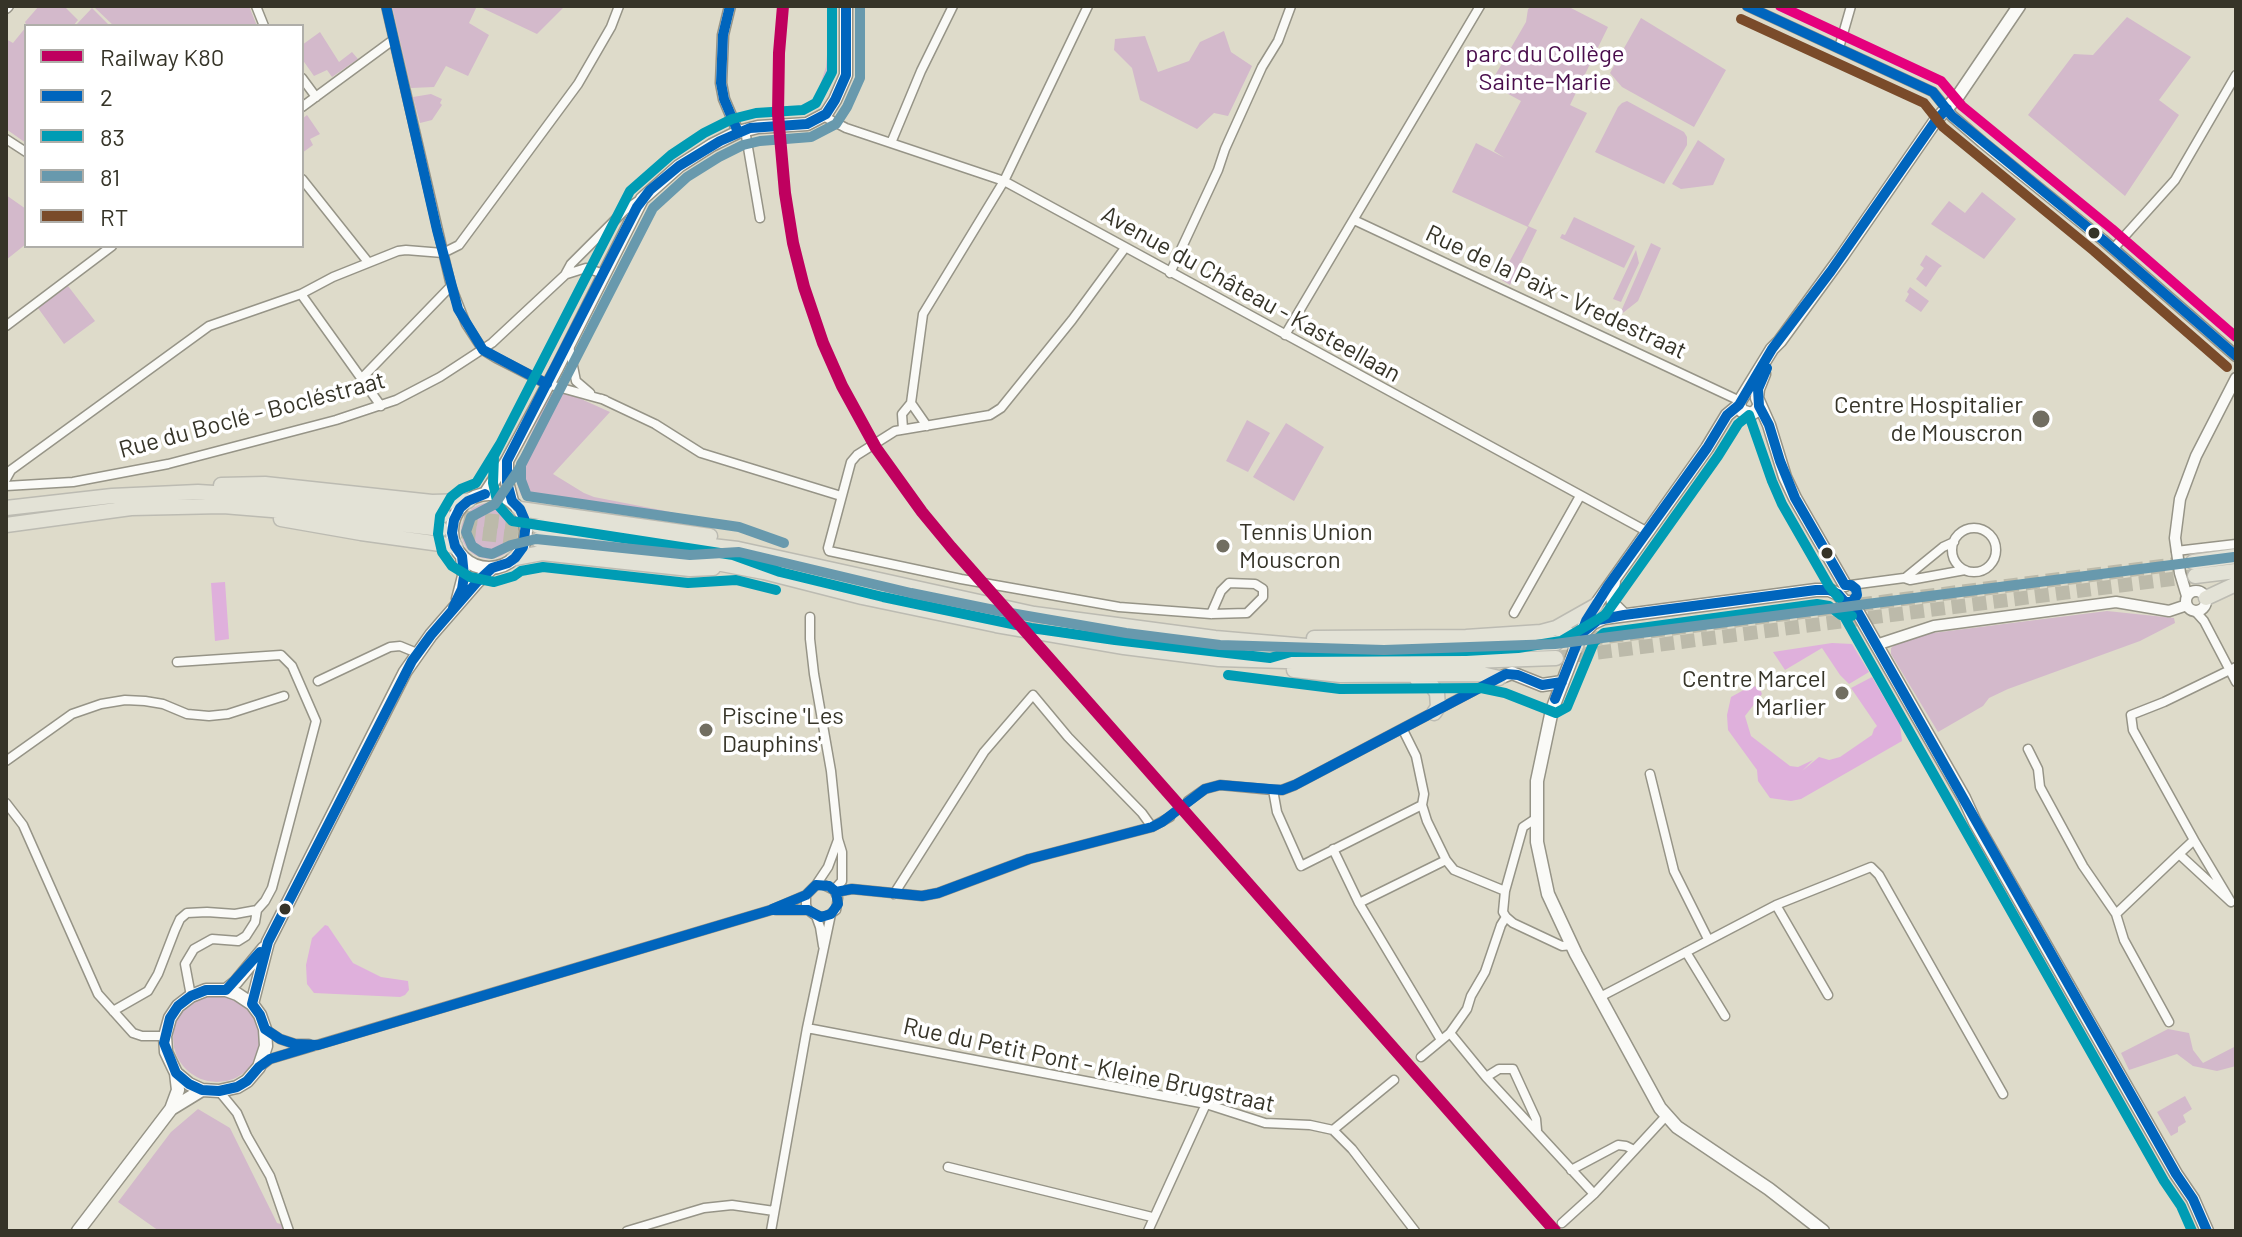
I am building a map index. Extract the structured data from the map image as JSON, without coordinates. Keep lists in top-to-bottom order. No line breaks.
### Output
{"streets":{"main road":["Rue du Boclé - Bocléstraat"],"street":["Rue de la Paix - Vredestraat","Avenue du Château - Kasteellaan","Rue du Petit Pont - Kleine Brugstraat"]},"crossings":[["Avenue du Château - Kasteellaan","Rue du Boclé - Bocléstraat"]],"parks":["parc du Collège Sainte-Marie"],"places":["Centre Hospitalier de Mouscron","Tennis Union Mouscron","Centre Marcel Marlier","Piscine 'Les Dauphins'"],"lines":["rail line K80","transit line 2","transit line 83","transit line 81","transit line RT"],"legend":["Railway K80","2","83","81","RT"]}
